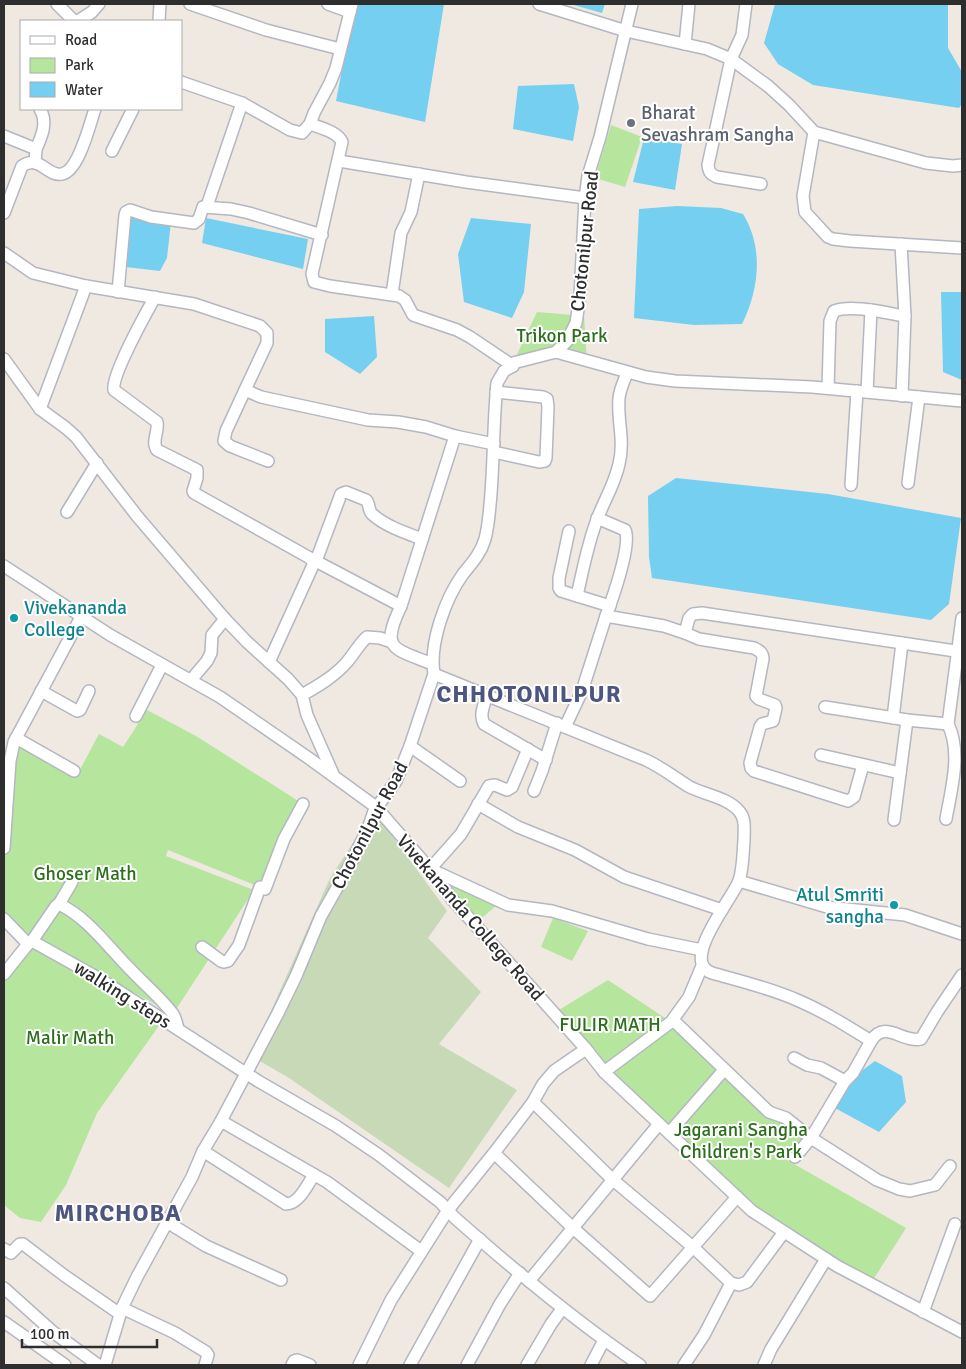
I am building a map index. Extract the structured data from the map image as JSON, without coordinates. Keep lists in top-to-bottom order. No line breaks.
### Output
{"streets":{"street":["Chotonilpur Road","Vivekananda College Road","walking steps"]},"crossings":[["Chotonilpur Road","Vivekananda College Road"],["Chotonilpur Road","walking steps"]],"districts":["CHHOTONILPUR","MIRCHOBA"],"parks":["Trikon Park","Ghoser Math","FULIR MATH","Malir Math","Jagarani Sangha Children's Park"],"places":["Bharat Sevashram Sangha","Vivekananda College","Atul Smriti sangha"],"legend":["Road","Park","Water"],"scale_bar":"100 m"}
